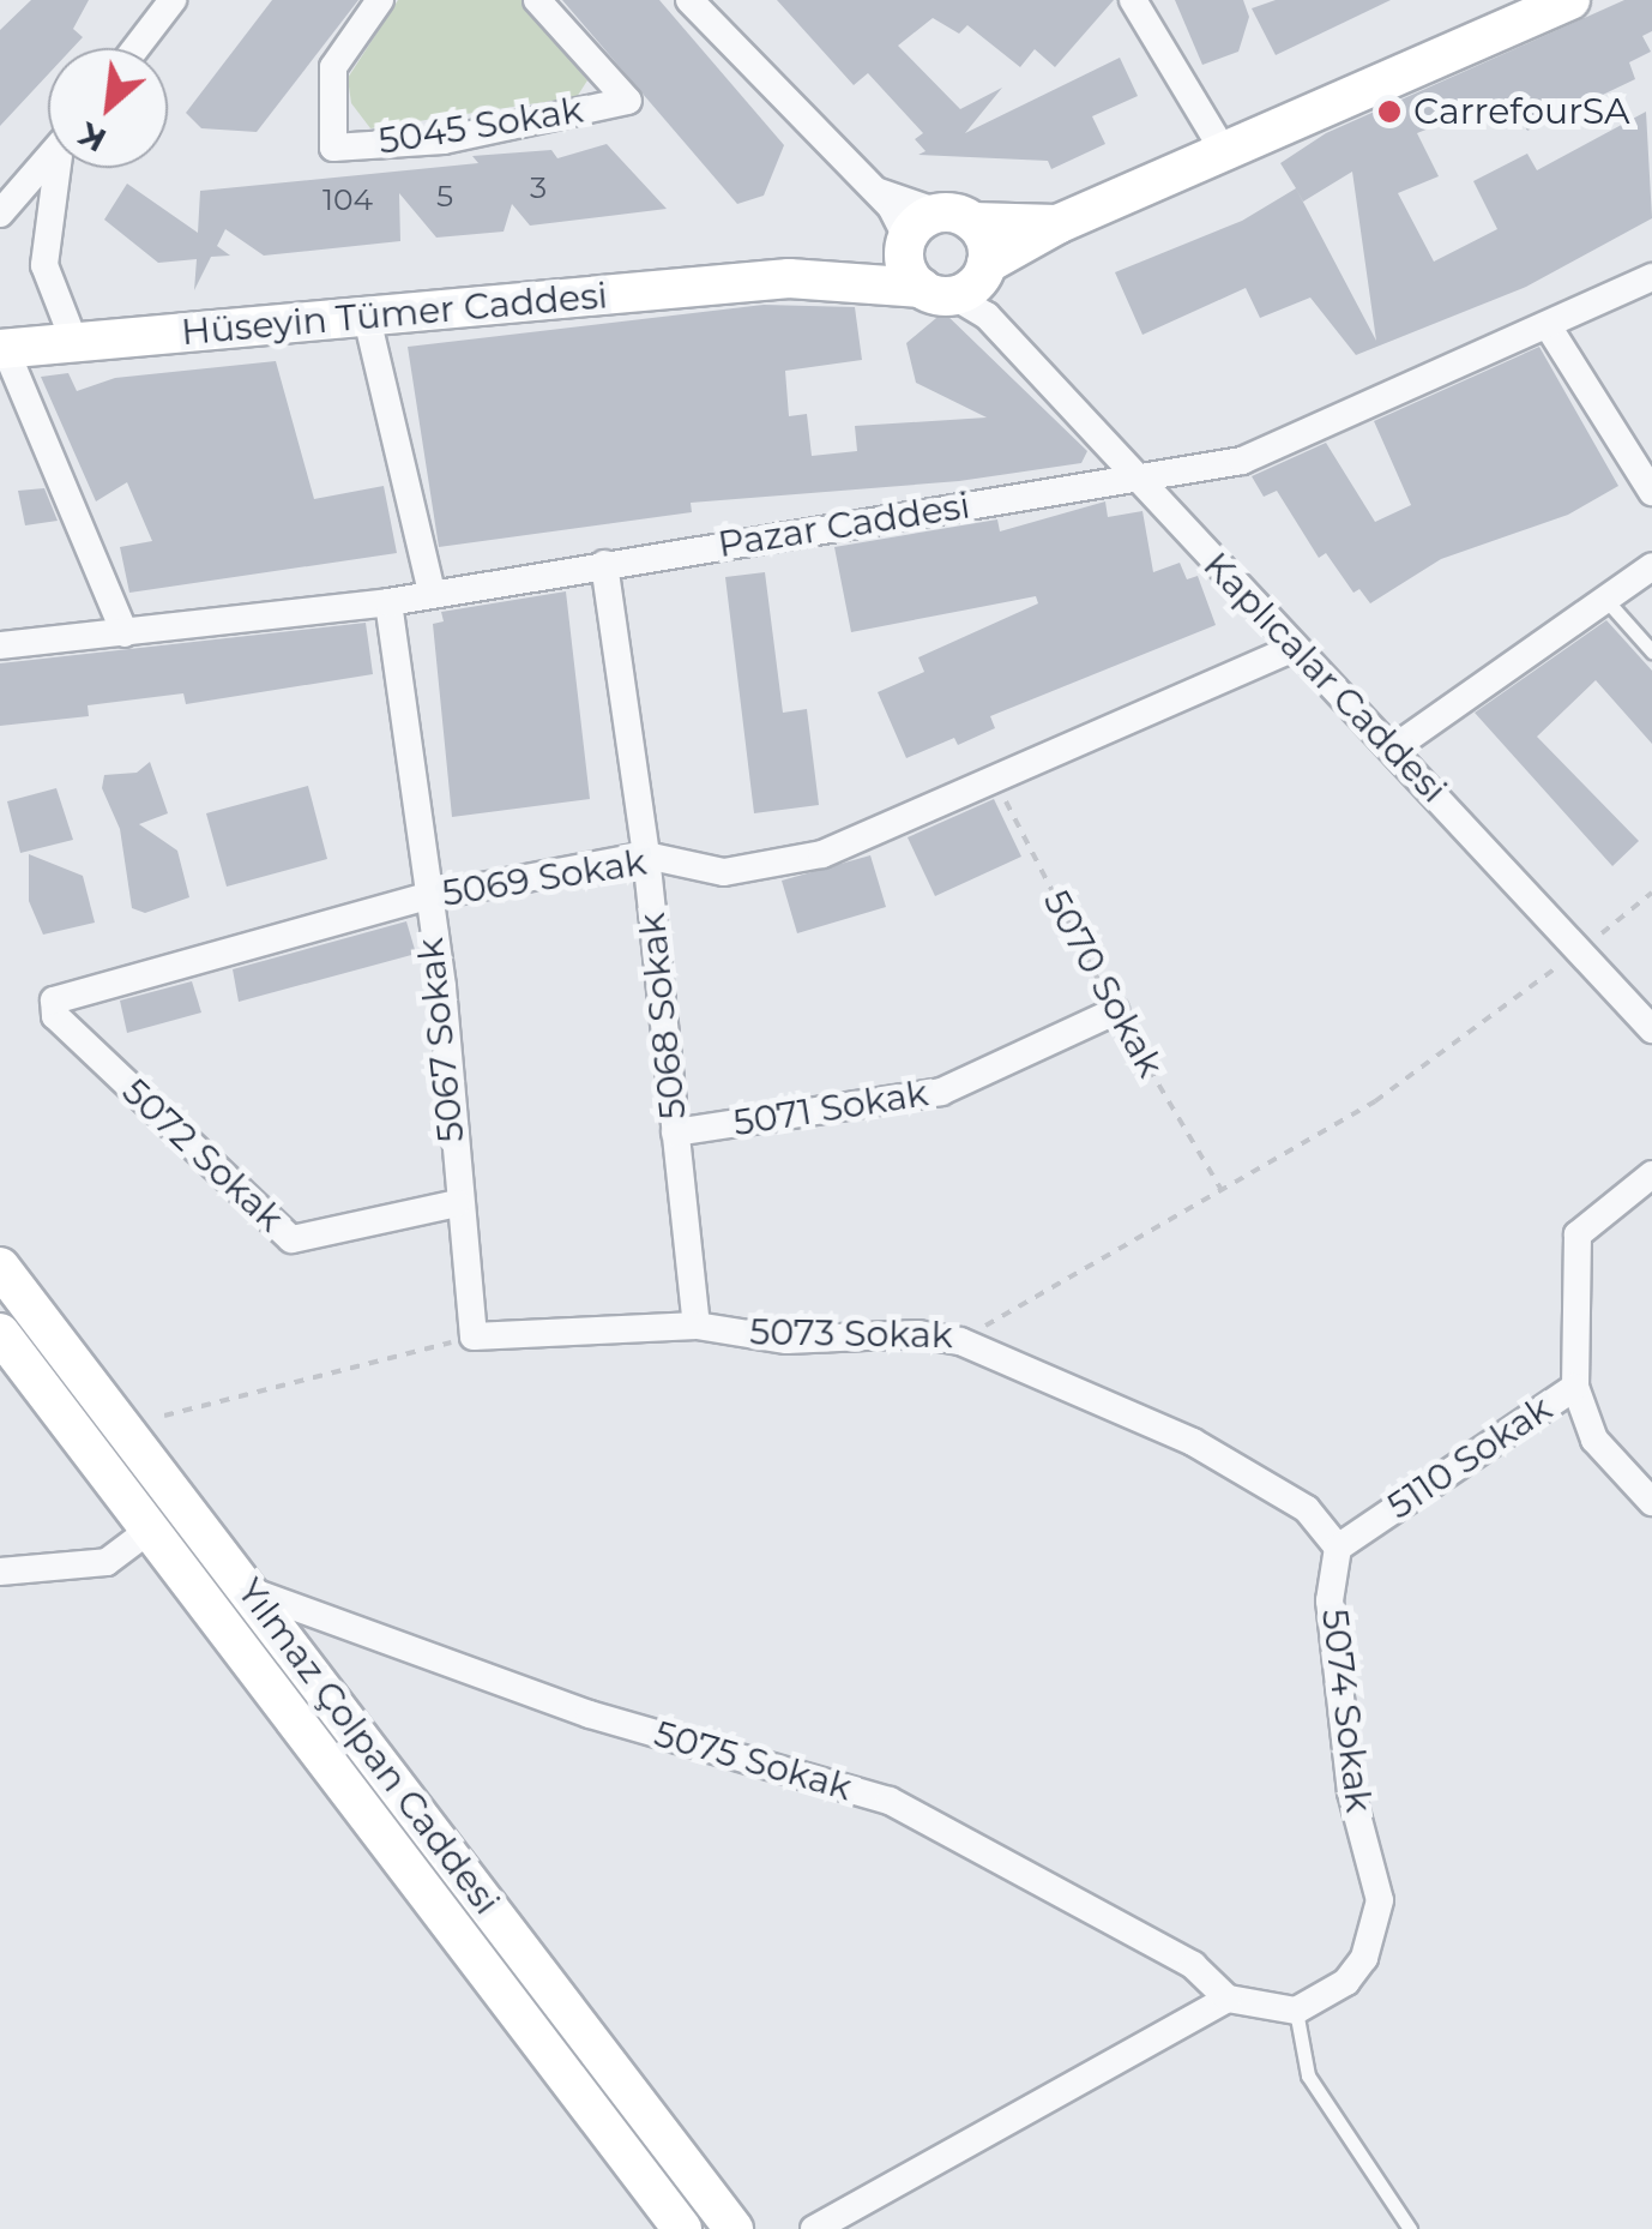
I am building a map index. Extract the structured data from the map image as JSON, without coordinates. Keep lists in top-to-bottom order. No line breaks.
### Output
{"streets":{"main road":["Hüseyin Tümer Caddesi","Yılmaz Çolpan Caddesi"],"street":["5045 Sokak","Pazar Caddesi","Kaplıcalar Caddesi","5069 Sokak","5068 Sokak","5067 Sokak","5071 Sokak","5072 Sokak","5073 Sokak","5110 Sokak","5074 Sokak","5075 Sokak"],"path":["5070 Sokak"]},"crossings":[["Hüseyin Tümer Caddesi","Kaplıcalar Caddesi"],["Pazar Caddesi","Kaplıcalar Caddesi"],["Pazar Caddesi","5068 Sokak"],["Pazar Caddesi","5067 Sokak"],["Kaplıcalar Caddesi","5069 Sokak"],["Kaplıcalar Caddesi","5073 Sokak"],["5069 Sokak","5070 Sokak"],["5069 Sokak","5068 Sokak"],["5069 Sokak","5067 Sokak"],["5069 Sokak","5072 Sokak"],["5070 Sokak","5071 Sokak"],["5070 Sokak","5073 Sokak"],["5068 Sokak","5071 Sokak"],["5068 Sokak","5073 Sokak"],["5067 Sokak","5072 Sokak"],["5067 Sokak","5073 Sokak"],["5110 Sokak","5074 Sokak"],["Yılmaz Çolpan Caddesi","5075 Sokak"]],"places":["CarrefourSA"],"house_numbers":["3","5","104"],"north":"bottom left"}
